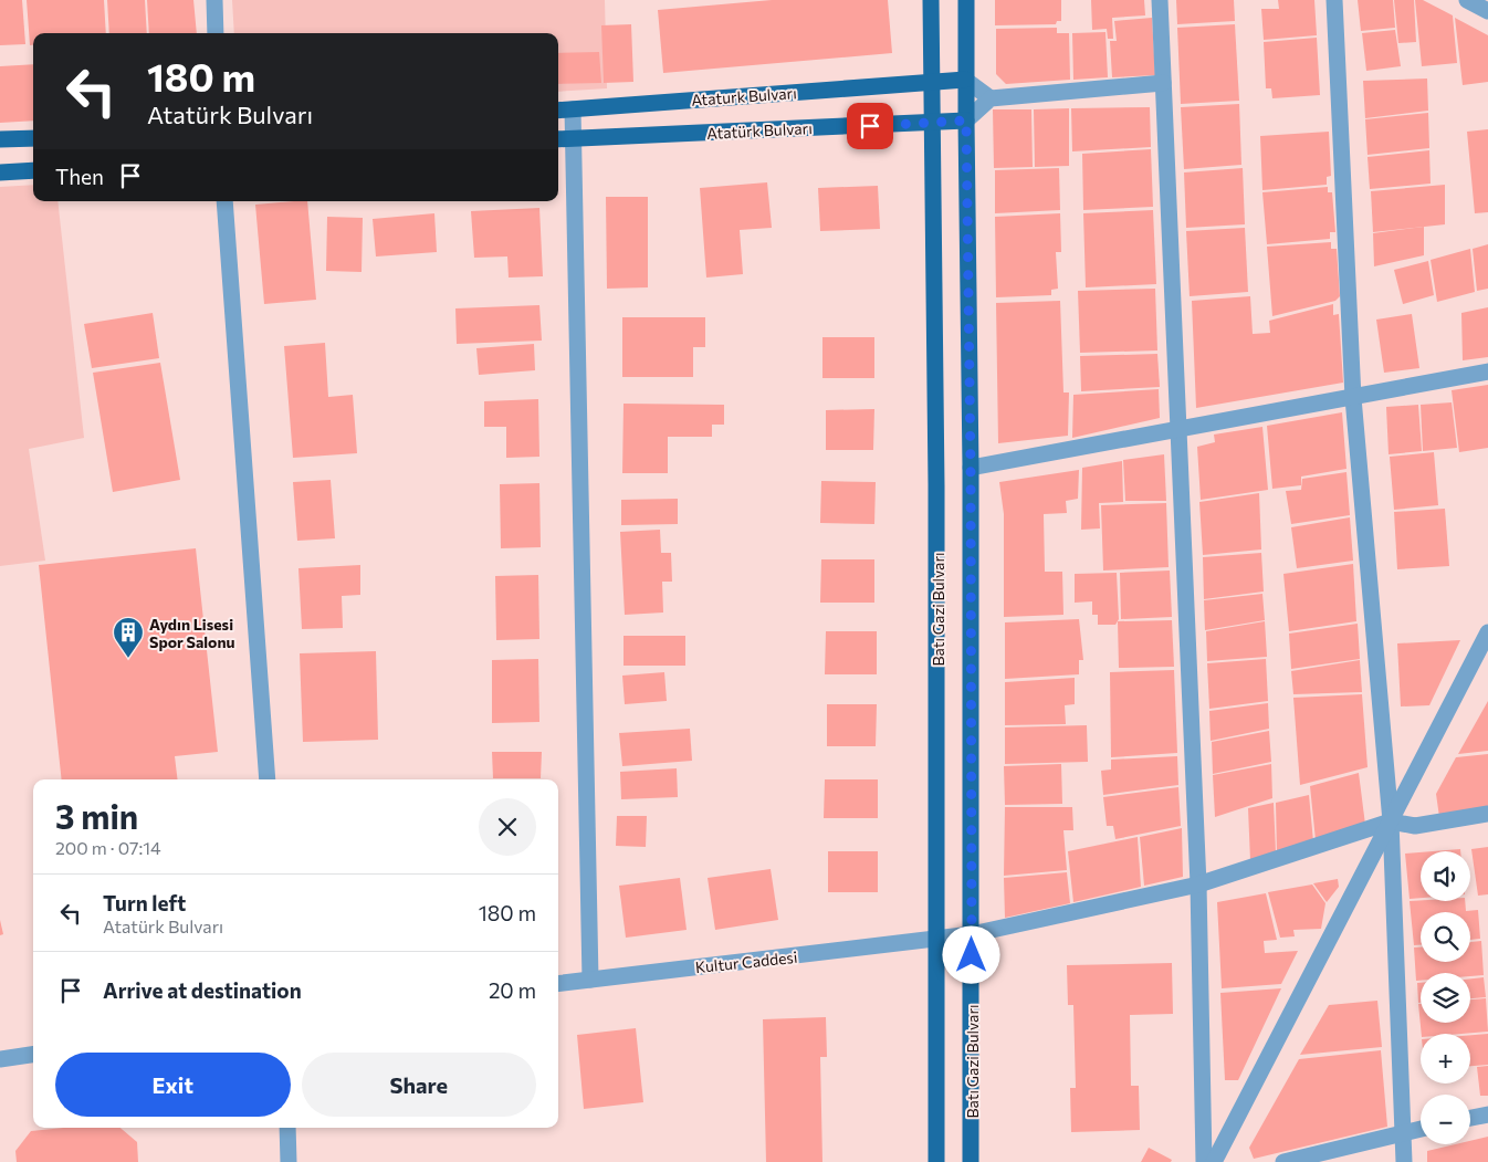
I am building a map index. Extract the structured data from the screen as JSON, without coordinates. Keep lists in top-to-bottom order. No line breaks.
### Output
{"streets":{"main road":["Ataturk Bulvarı","Atatürk Bulvarı","Batı Gazi Bulvarı"],"street":["Kultur Caddesi"]},"crossings":[["Ataturk Bulvarı","Batı Gazi Bulvarı"],["Atatürk Bulvarı","Batı Gazi Bulvarı"],["Batı Gazi Bulvarı","Kultur Caddesi"]],"places":{"building":["Aydın Lisesi Spor Salonu"]},"page":{"turn":["180 m","Atatürk Bulvarı"],"then":"Then","heading":["3 min","200 m · 07:14"],"map_buttons":["+","−"],"list":[{"name":"Turn left","note":"Atatürk Bulvarı","value":"180 m"},{"name":"Arrive at destination","value":"20 m"}],"buttons":["Exit","Share"]}}
